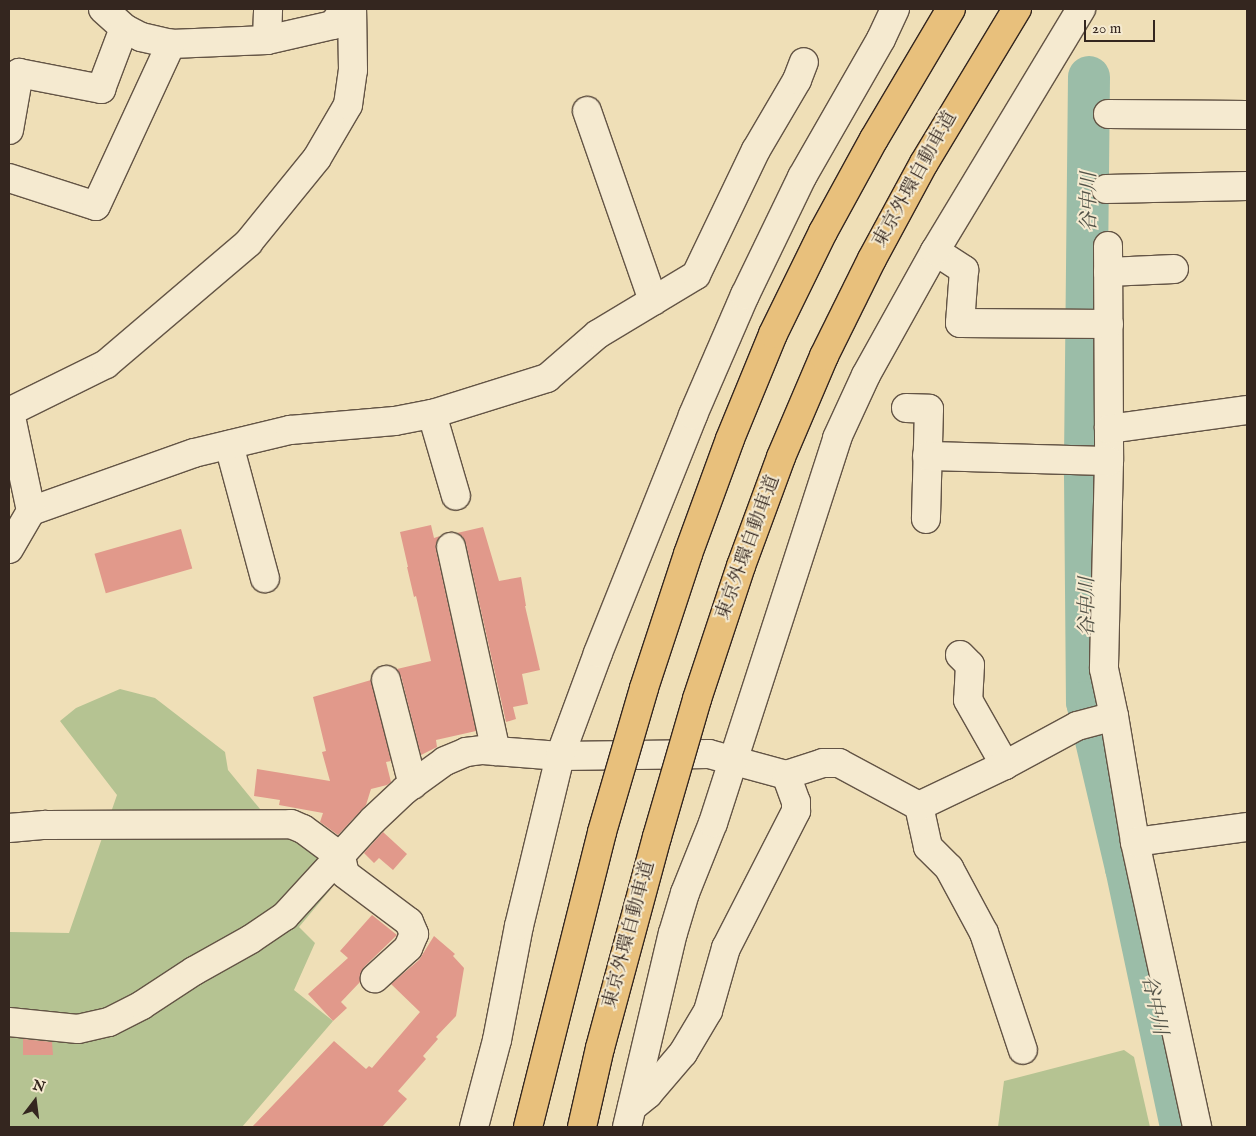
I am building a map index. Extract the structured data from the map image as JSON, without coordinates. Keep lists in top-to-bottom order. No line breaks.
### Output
{"streets":{"highway":["東京外環自動車道"]},"water":["谷中川"],"scale_bar":"20 m","north":"top"}
